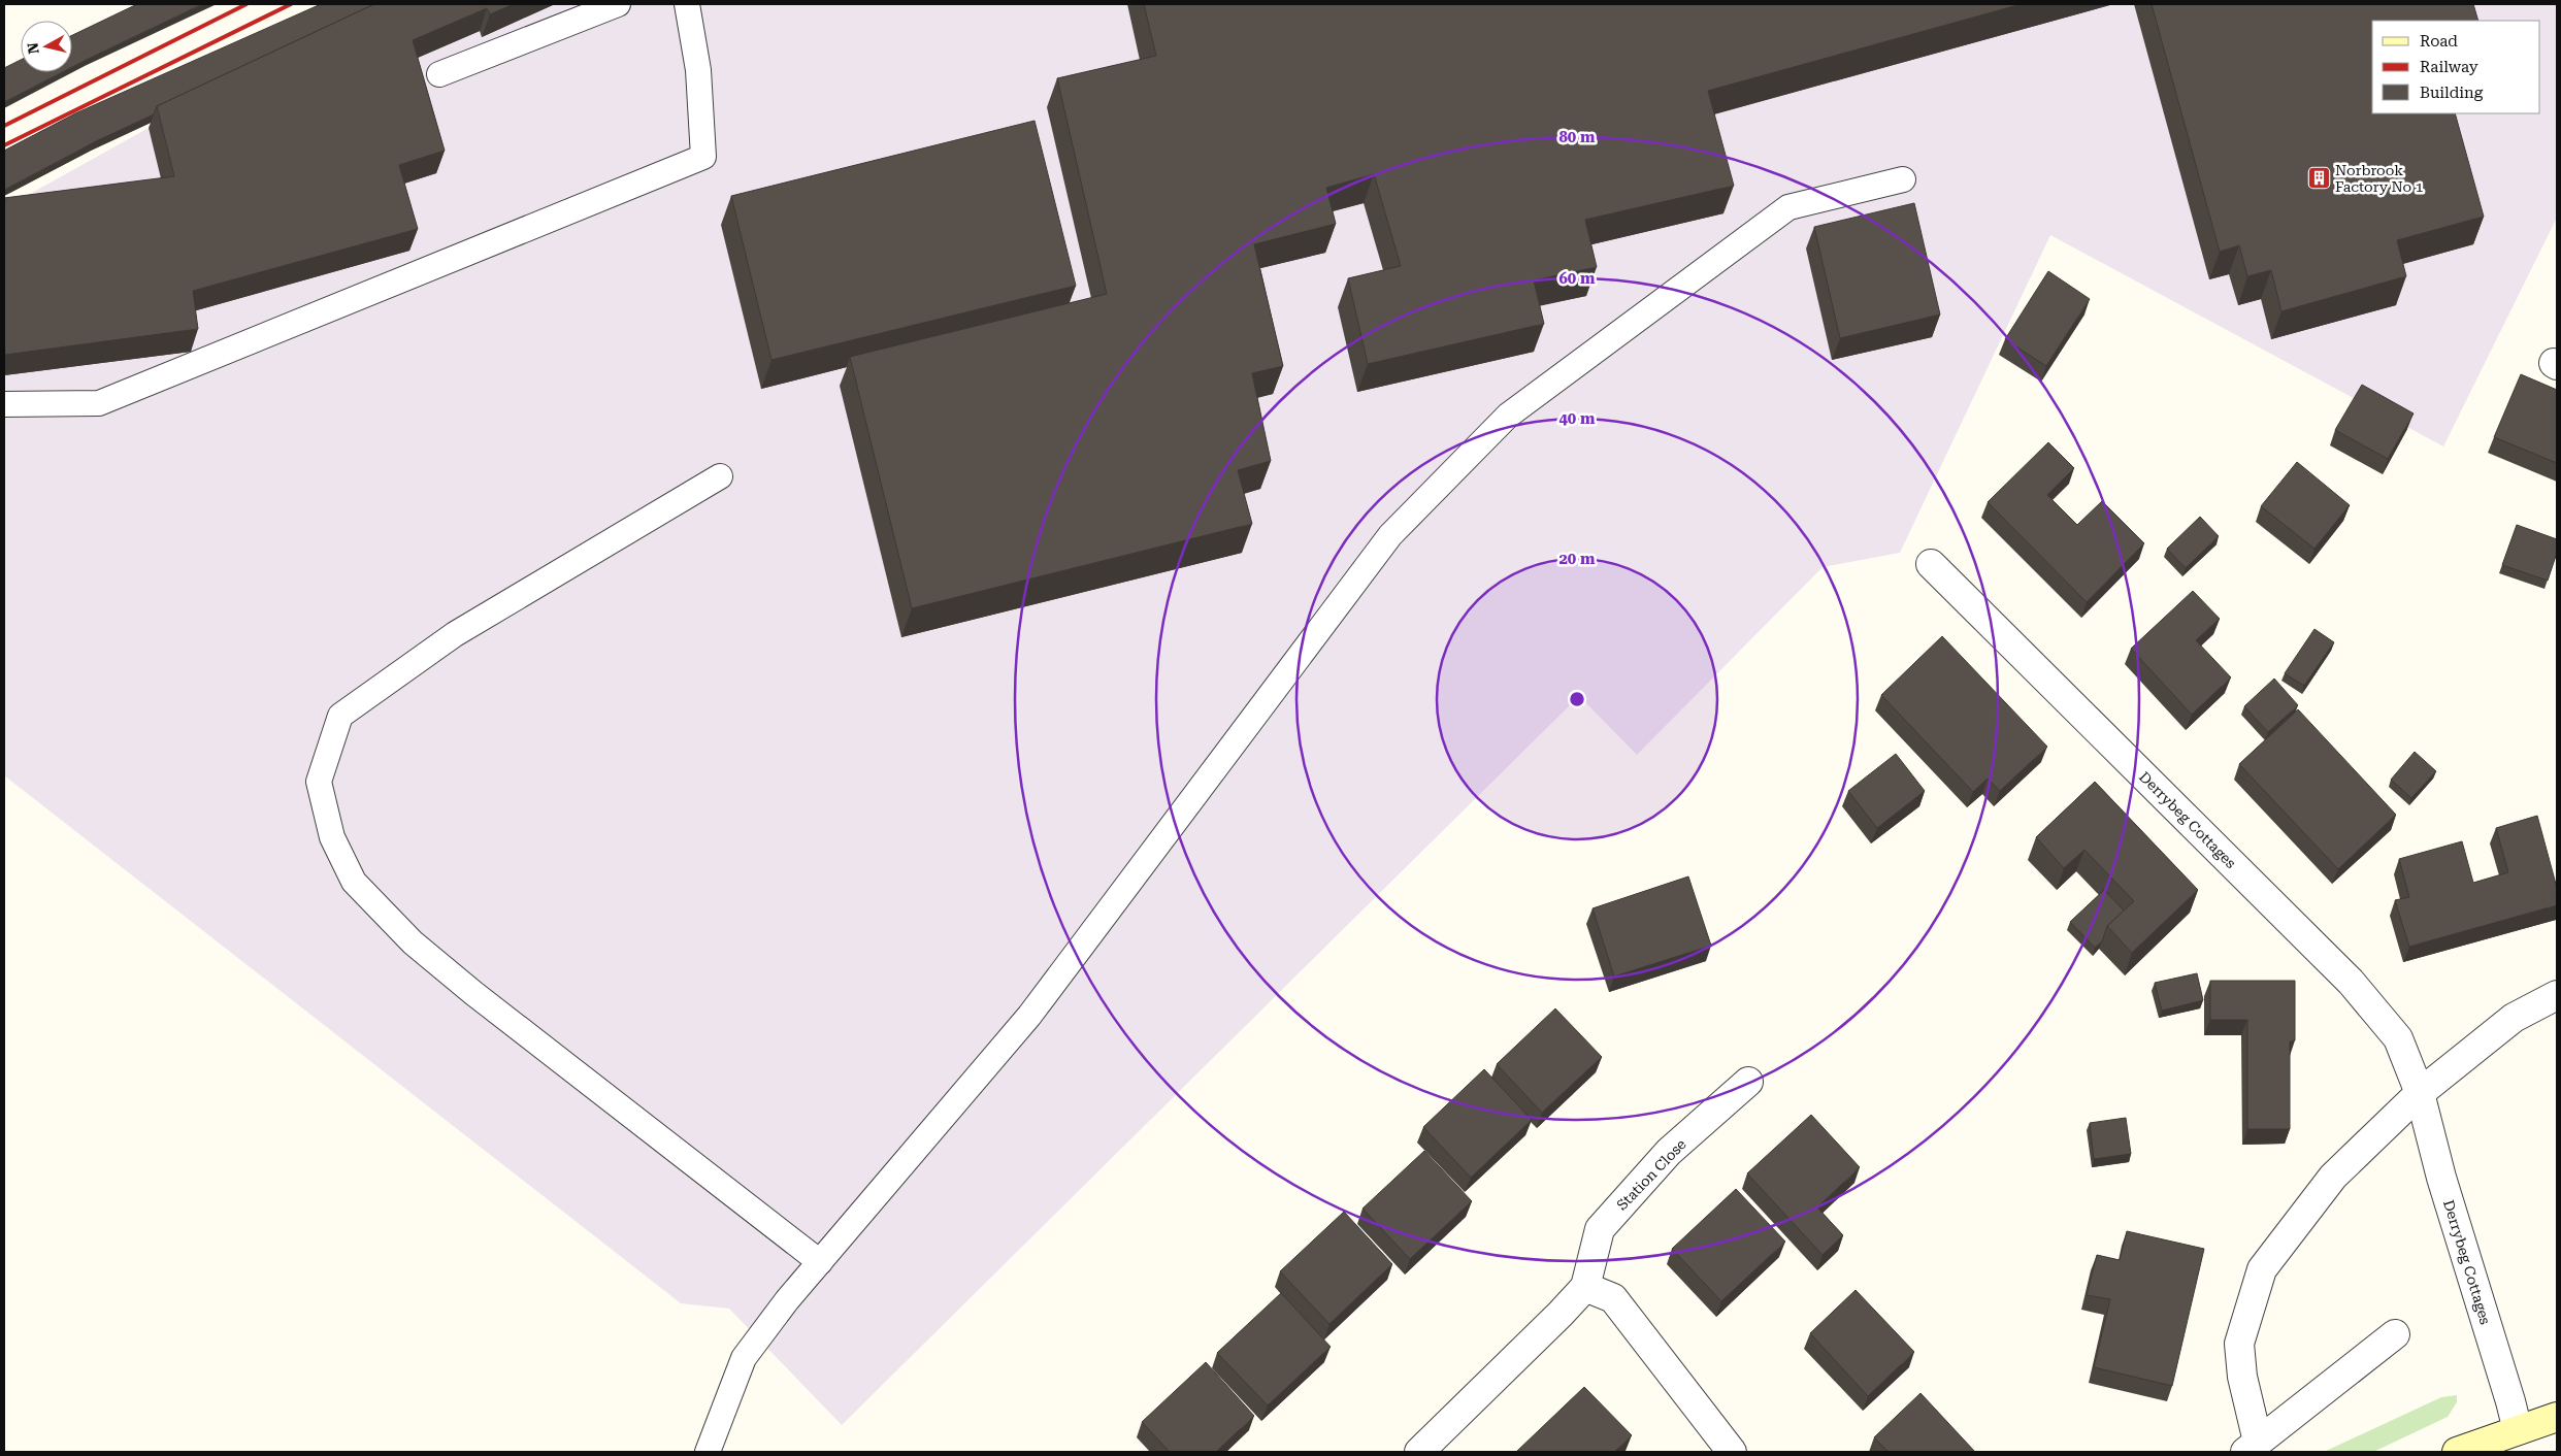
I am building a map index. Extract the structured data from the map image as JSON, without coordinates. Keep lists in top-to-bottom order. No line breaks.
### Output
{"streets":{"street":["Derrybeg Cottages","Station Close"]},"places":{"building":["Norbrook Factory No 1"]},"legend":["Road","Railway","Building"],"north":"left","rings":["80 m","60 m","40 m","20 m"]}
